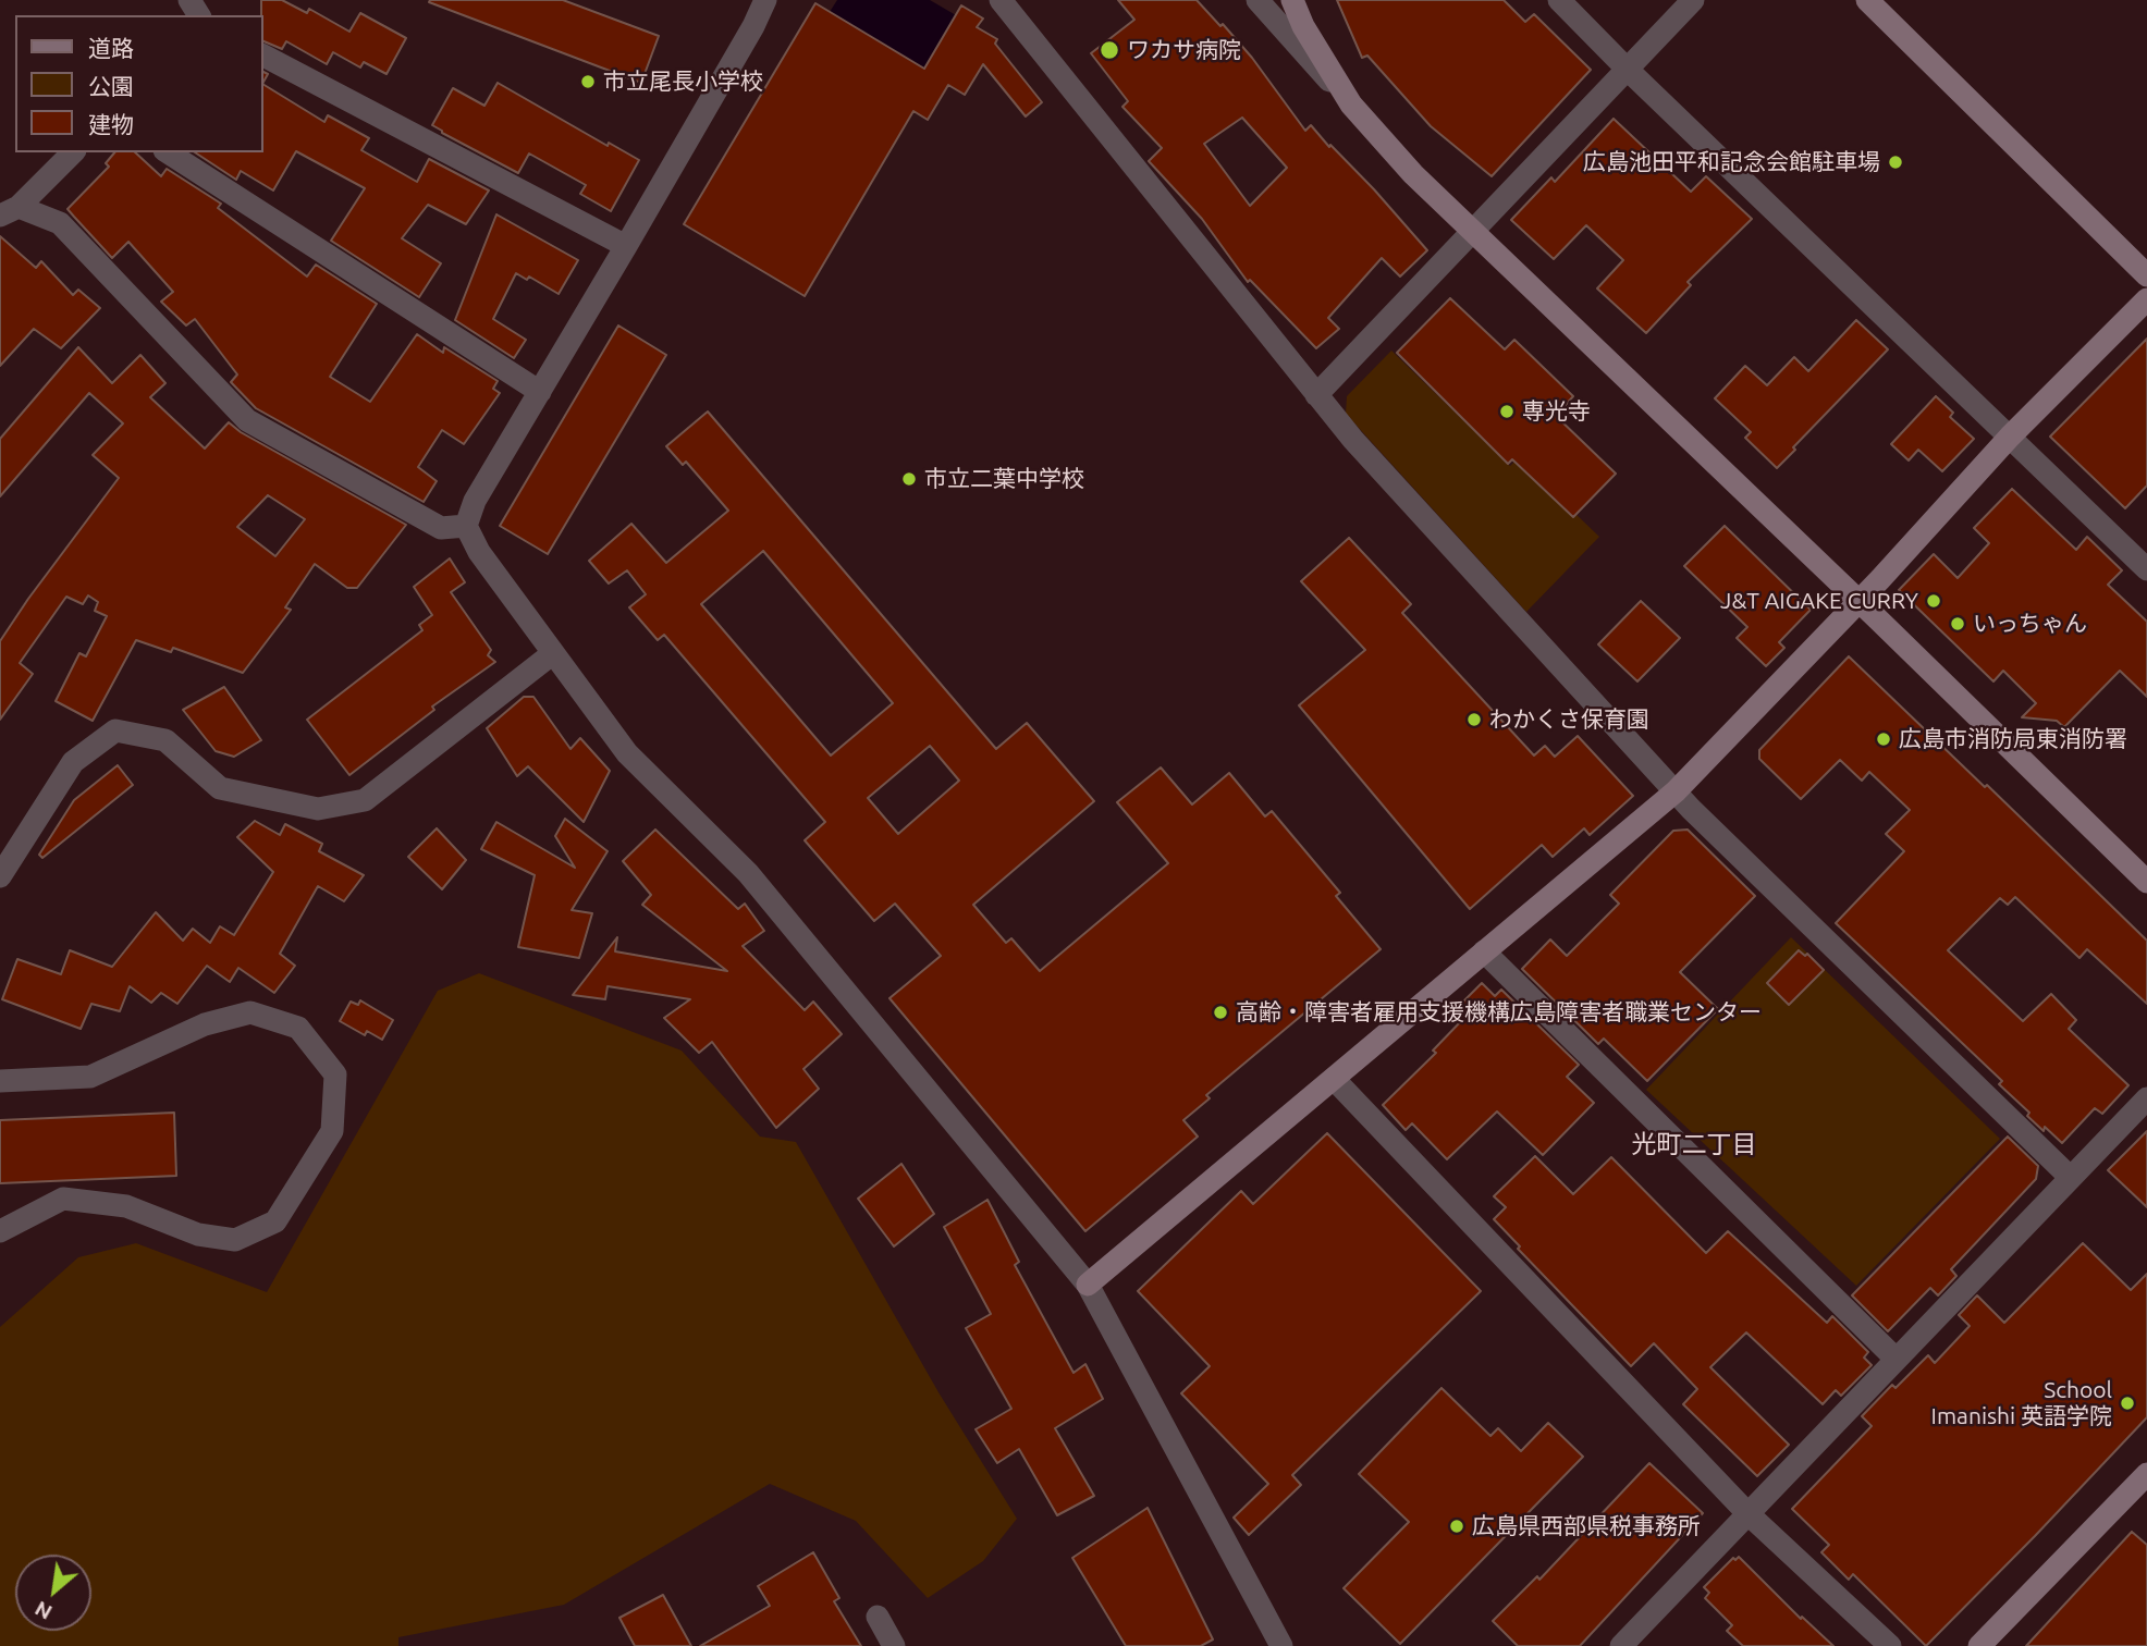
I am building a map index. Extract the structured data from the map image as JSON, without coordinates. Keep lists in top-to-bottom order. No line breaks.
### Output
{"districts":["光町二丁目"],"places":["ワカサ病院","市立尾長小学校","広島池田平和記念会館駐車場","専光寺","市立二葉中学校","J&T AIGAKE CURRY","いっちゃん","わかくさ保育園","広島市消防局東消防署","高齢・障害者雇用支援機構広島障害者職業センター","School Imanishi 英語学院","広島県西部県税事務所"],"legend":["道路","公園","建物"],"north":"bottom left"}
